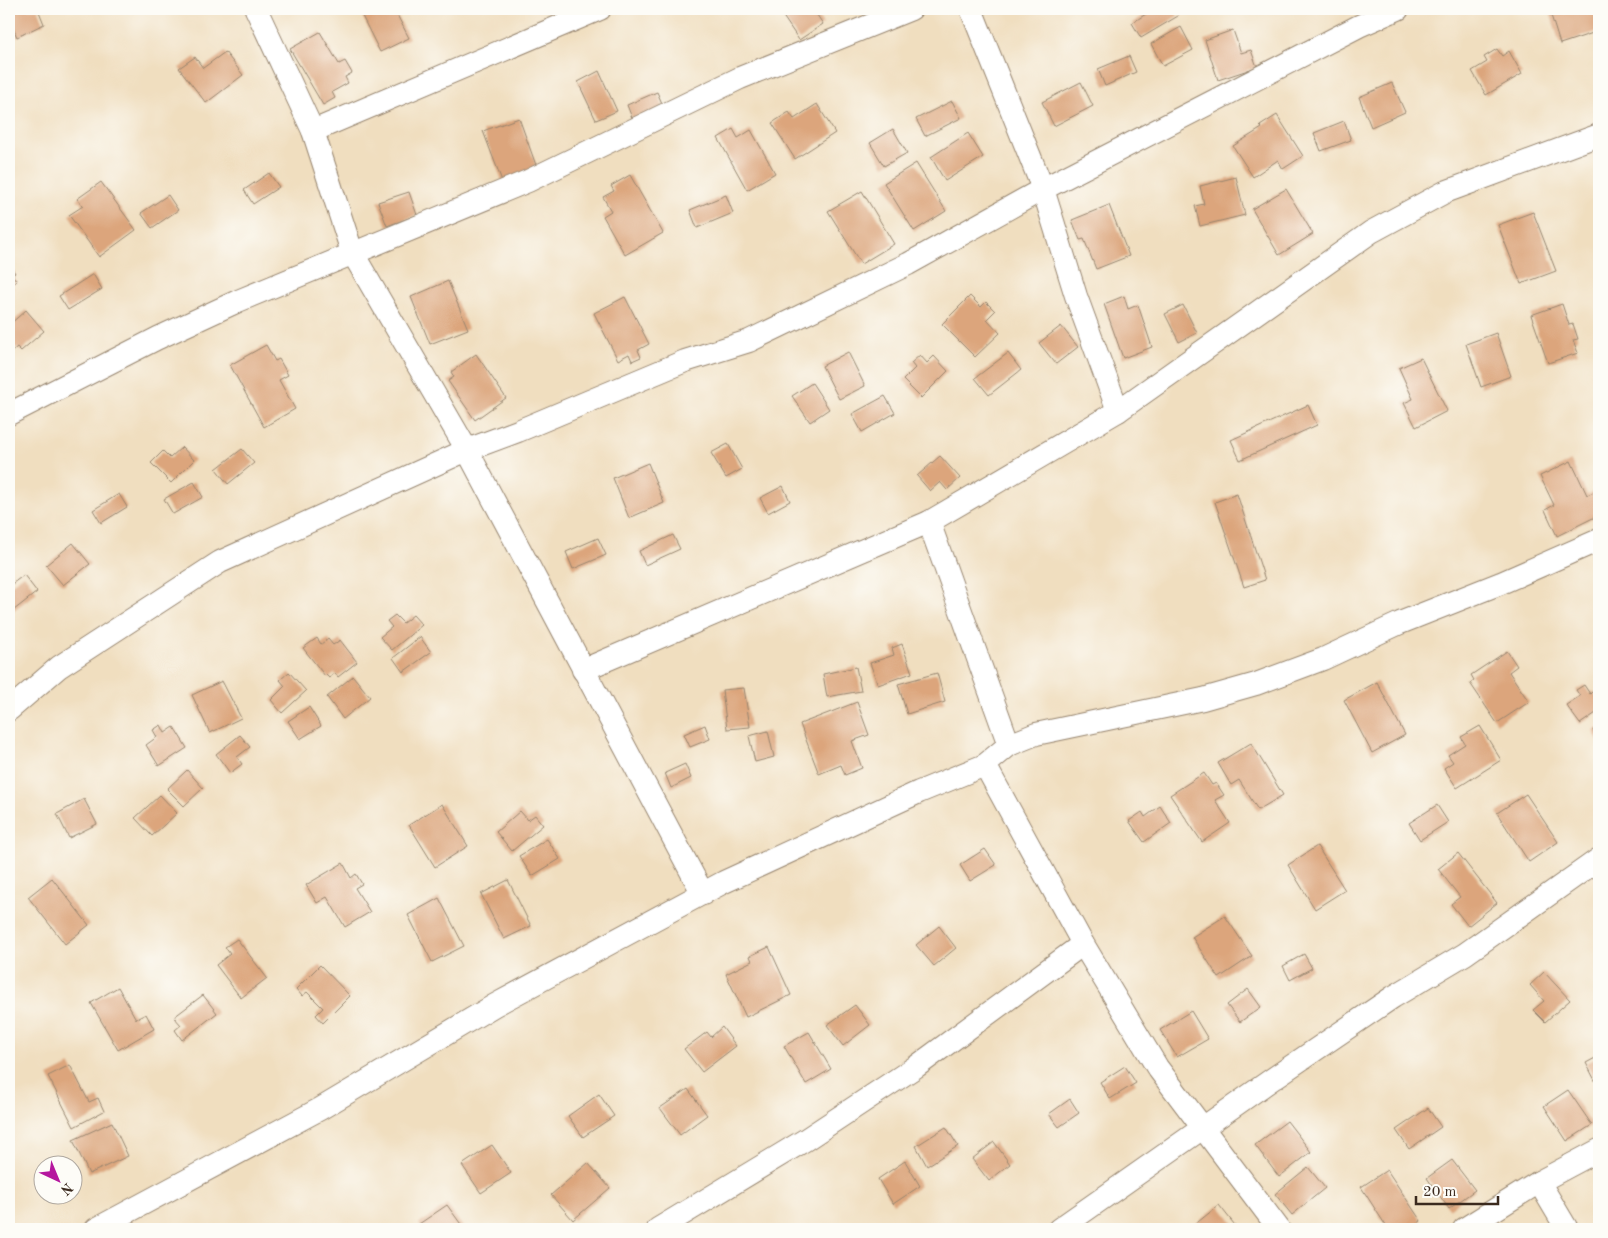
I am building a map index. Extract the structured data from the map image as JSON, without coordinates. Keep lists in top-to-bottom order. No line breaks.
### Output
{"scale_bar":"20 m","north":"bottom right"}
